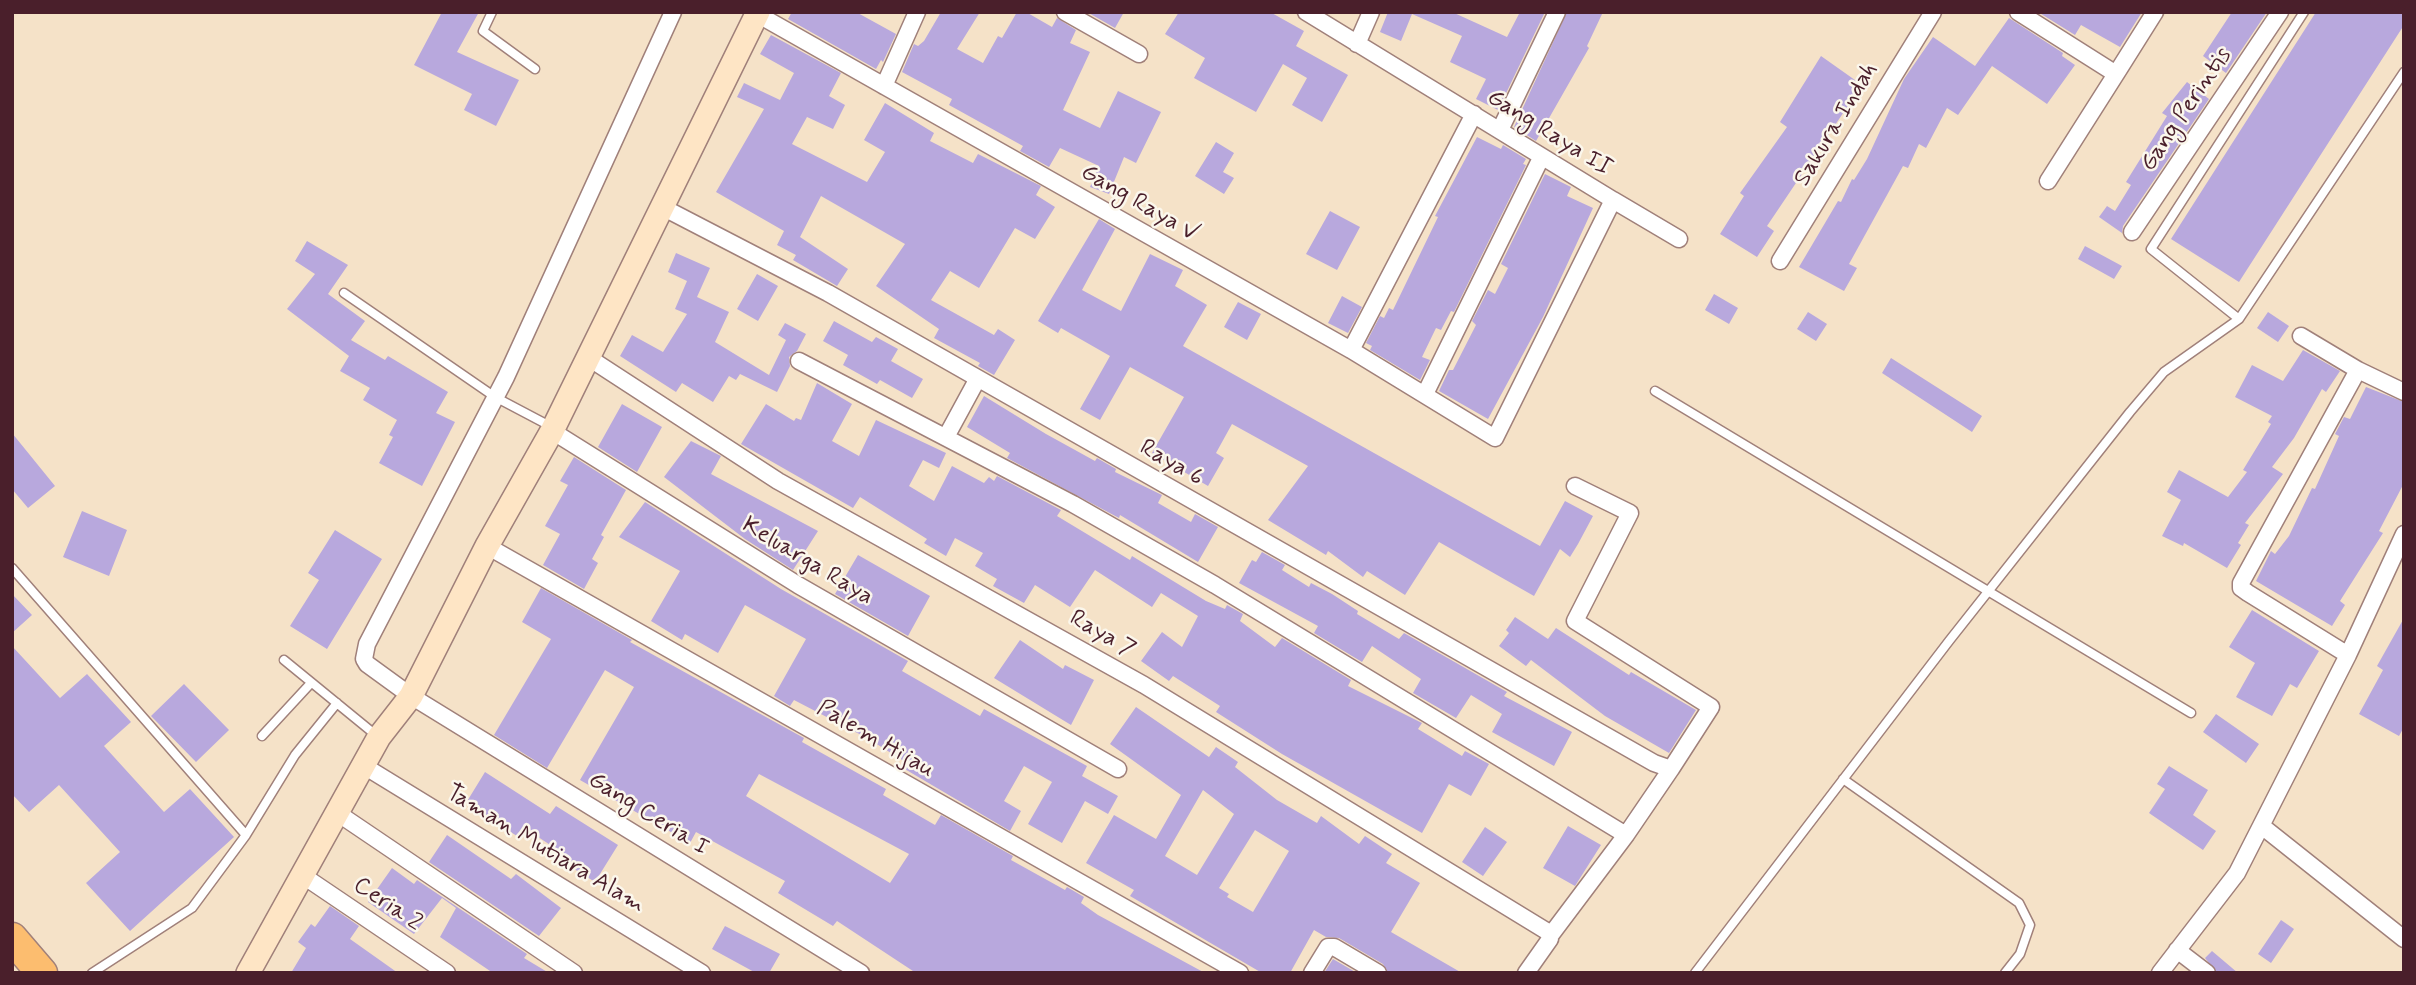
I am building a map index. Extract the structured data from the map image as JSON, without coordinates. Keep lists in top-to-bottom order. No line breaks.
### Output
{"streets":{"street":["Gang Perintis","Sakura Indah","Gang Raya II","Gang Raya V","Raya 6","Keluarga Raya","Raya 7","Palem Hijau","Gang Ceria I","Taman Mutiara Alam","Ceria 2"]},"crossings":[["Gang Raya II","Gang Raya V"]]}
